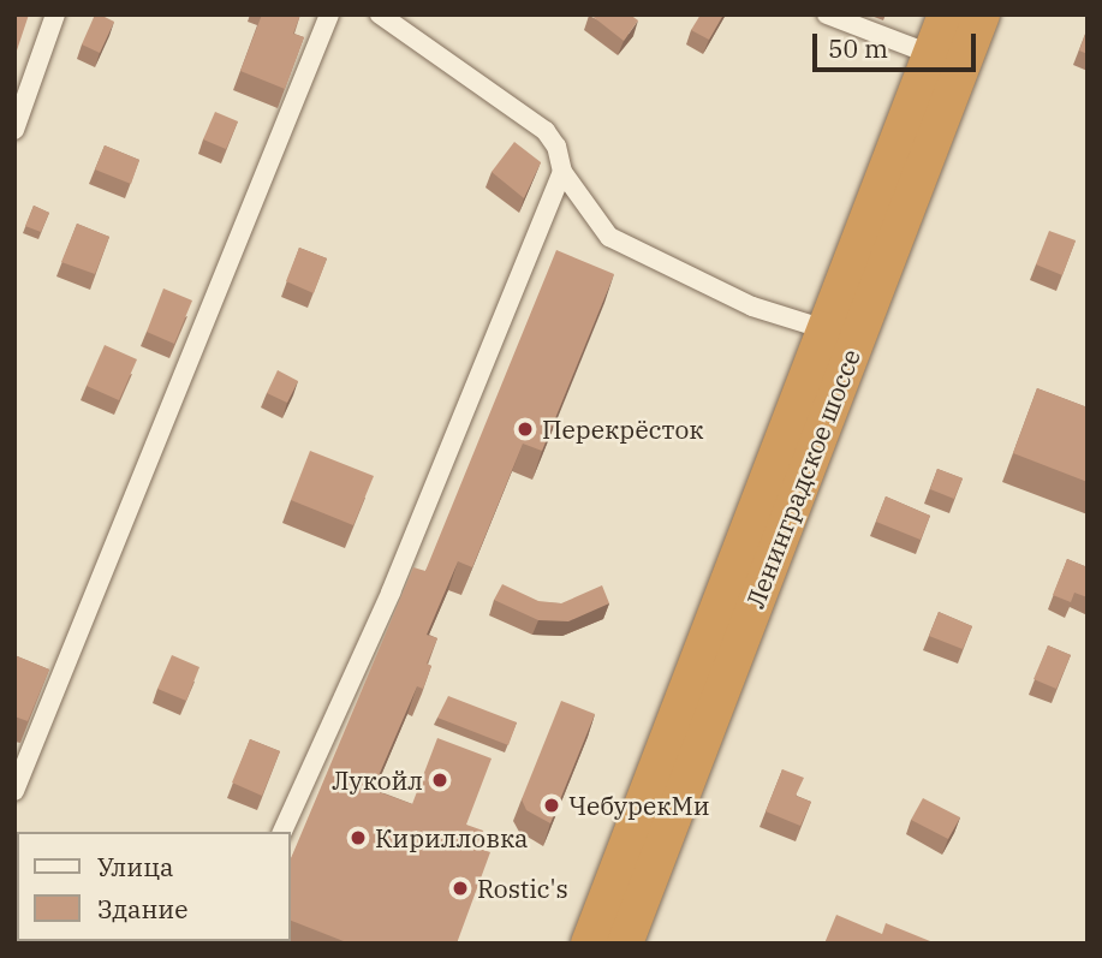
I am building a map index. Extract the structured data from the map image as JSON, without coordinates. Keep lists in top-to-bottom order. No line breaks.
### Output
{"streets":{"highway":["Ленинградское шоссе"]},"places":["Перекрёсток","Лукойл","ЧебурекМи","Кирилловка","Rostic's"],"legend":["Улица","Здание"],"scale_bar":"50 m"}
